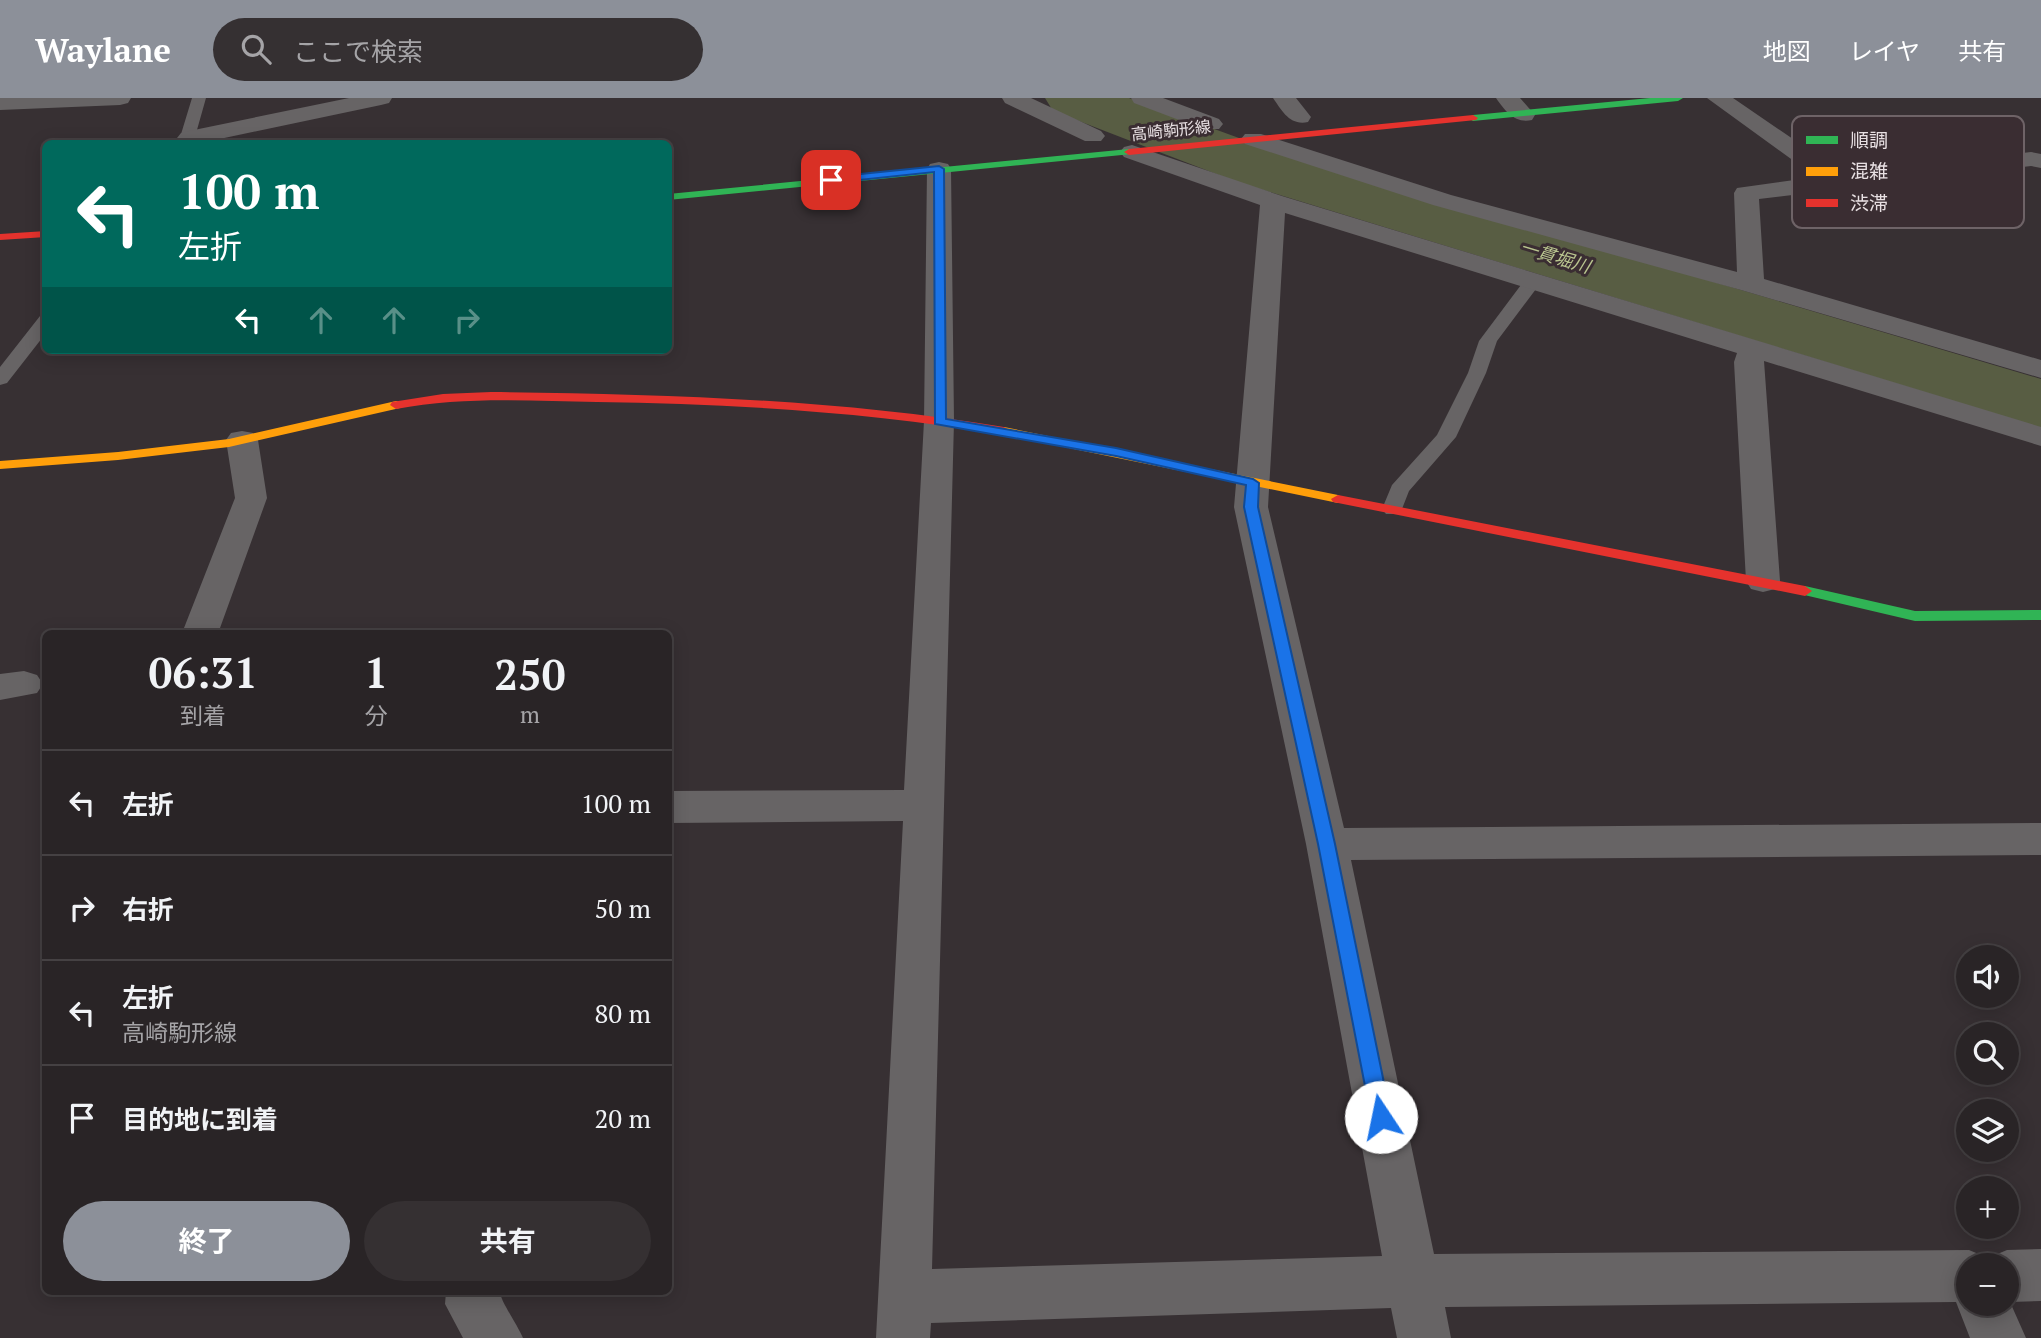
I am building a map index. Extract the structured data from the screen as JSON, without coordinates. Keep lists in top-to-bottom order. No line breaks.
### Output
{"streets":{"street":["高崎駒形線"]},"water":["一貫堀川"],"legend":["順調","混雑","渋滞"],"page":{"header":"Waylane","search":"ここで検索","nav":["地図","レイヤ","共有"],"turn":["100 m","左折"],"eta":["06:31","到着","1","分","250","m"],"list":[{"name":"左折","value":"100 m"},{"name":"右折","value":"50 m"},{"name":"左折","note":"高崎駒形線","value":"80 m"},{"name":"目的地に到着","value":"20 m"}],"map_buttons":["+","−"],"buttons":["終了","共有"]}}
